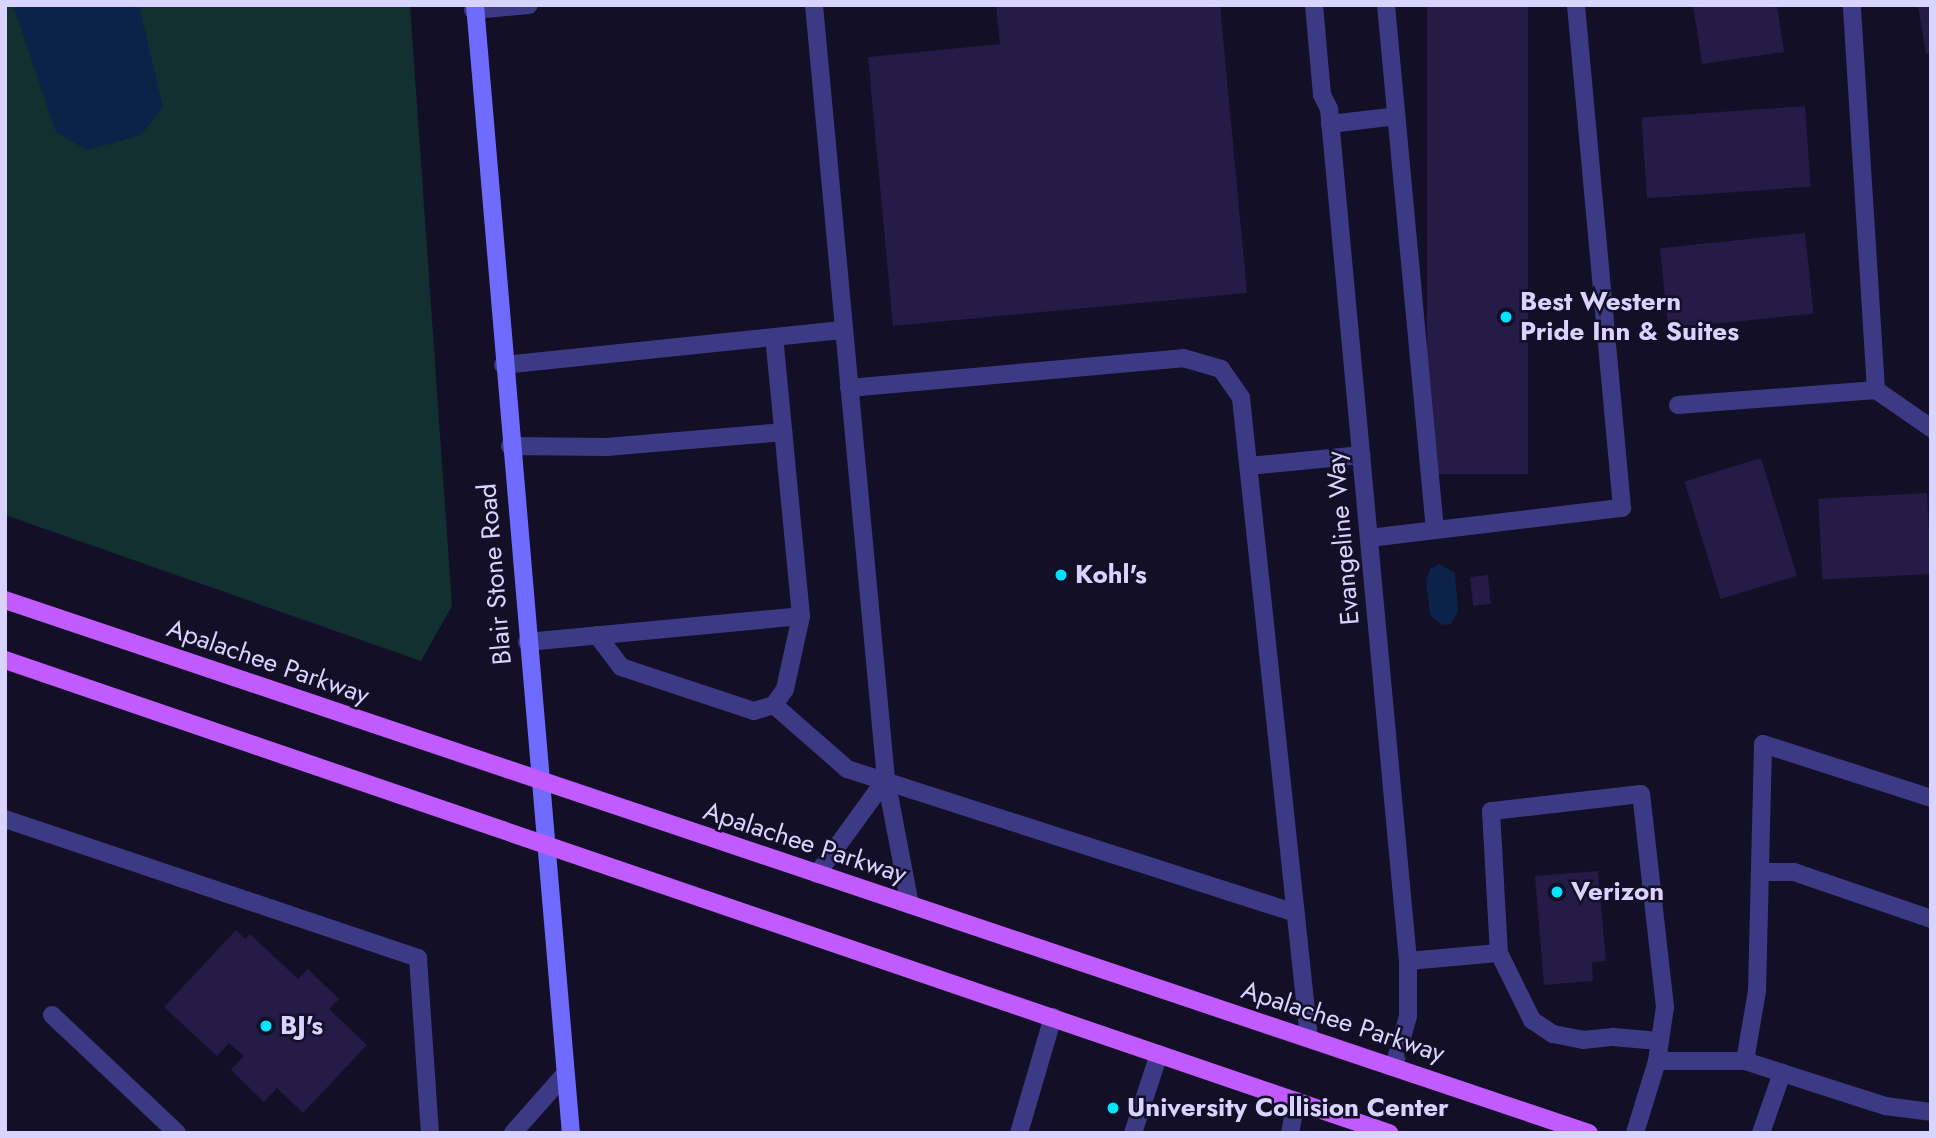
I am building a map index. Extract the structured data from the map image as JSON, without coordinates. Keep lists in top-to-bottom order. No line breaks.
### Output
{"streets":{"main road":["Blair Stone Road","Apalachee Parkway"],"street":["Evangeline Way"]},"crossings":[["Evangeline Way","Apalachee Parkway"],["Blair Stone Road","Apalachee Parkway"]],"places":["Best Western Pride Inn & Suites","Kohl's","Verizon","BJ's","University Collision Center"]}
